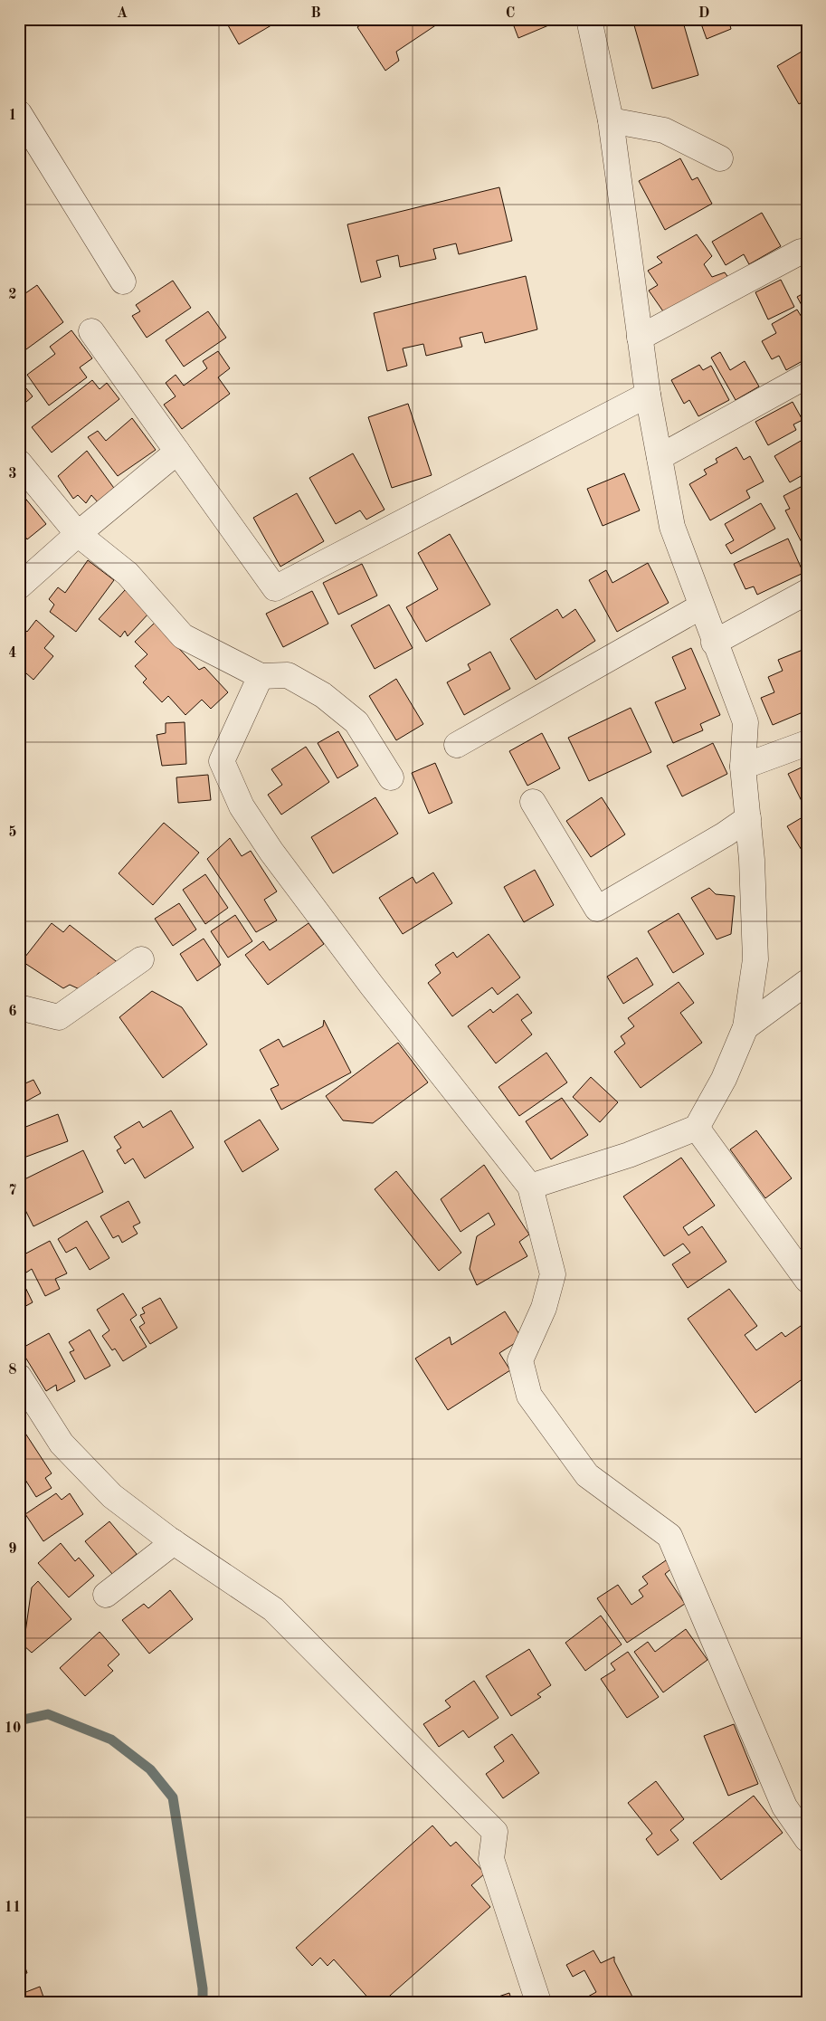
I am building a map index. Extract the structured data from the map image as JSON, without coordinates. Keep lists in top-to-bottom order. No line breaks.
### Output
{"grid":{"columns":["A","B","C","D"],"rows":["1","2","3","4","5","6","7","8","9","10","11"]}}
